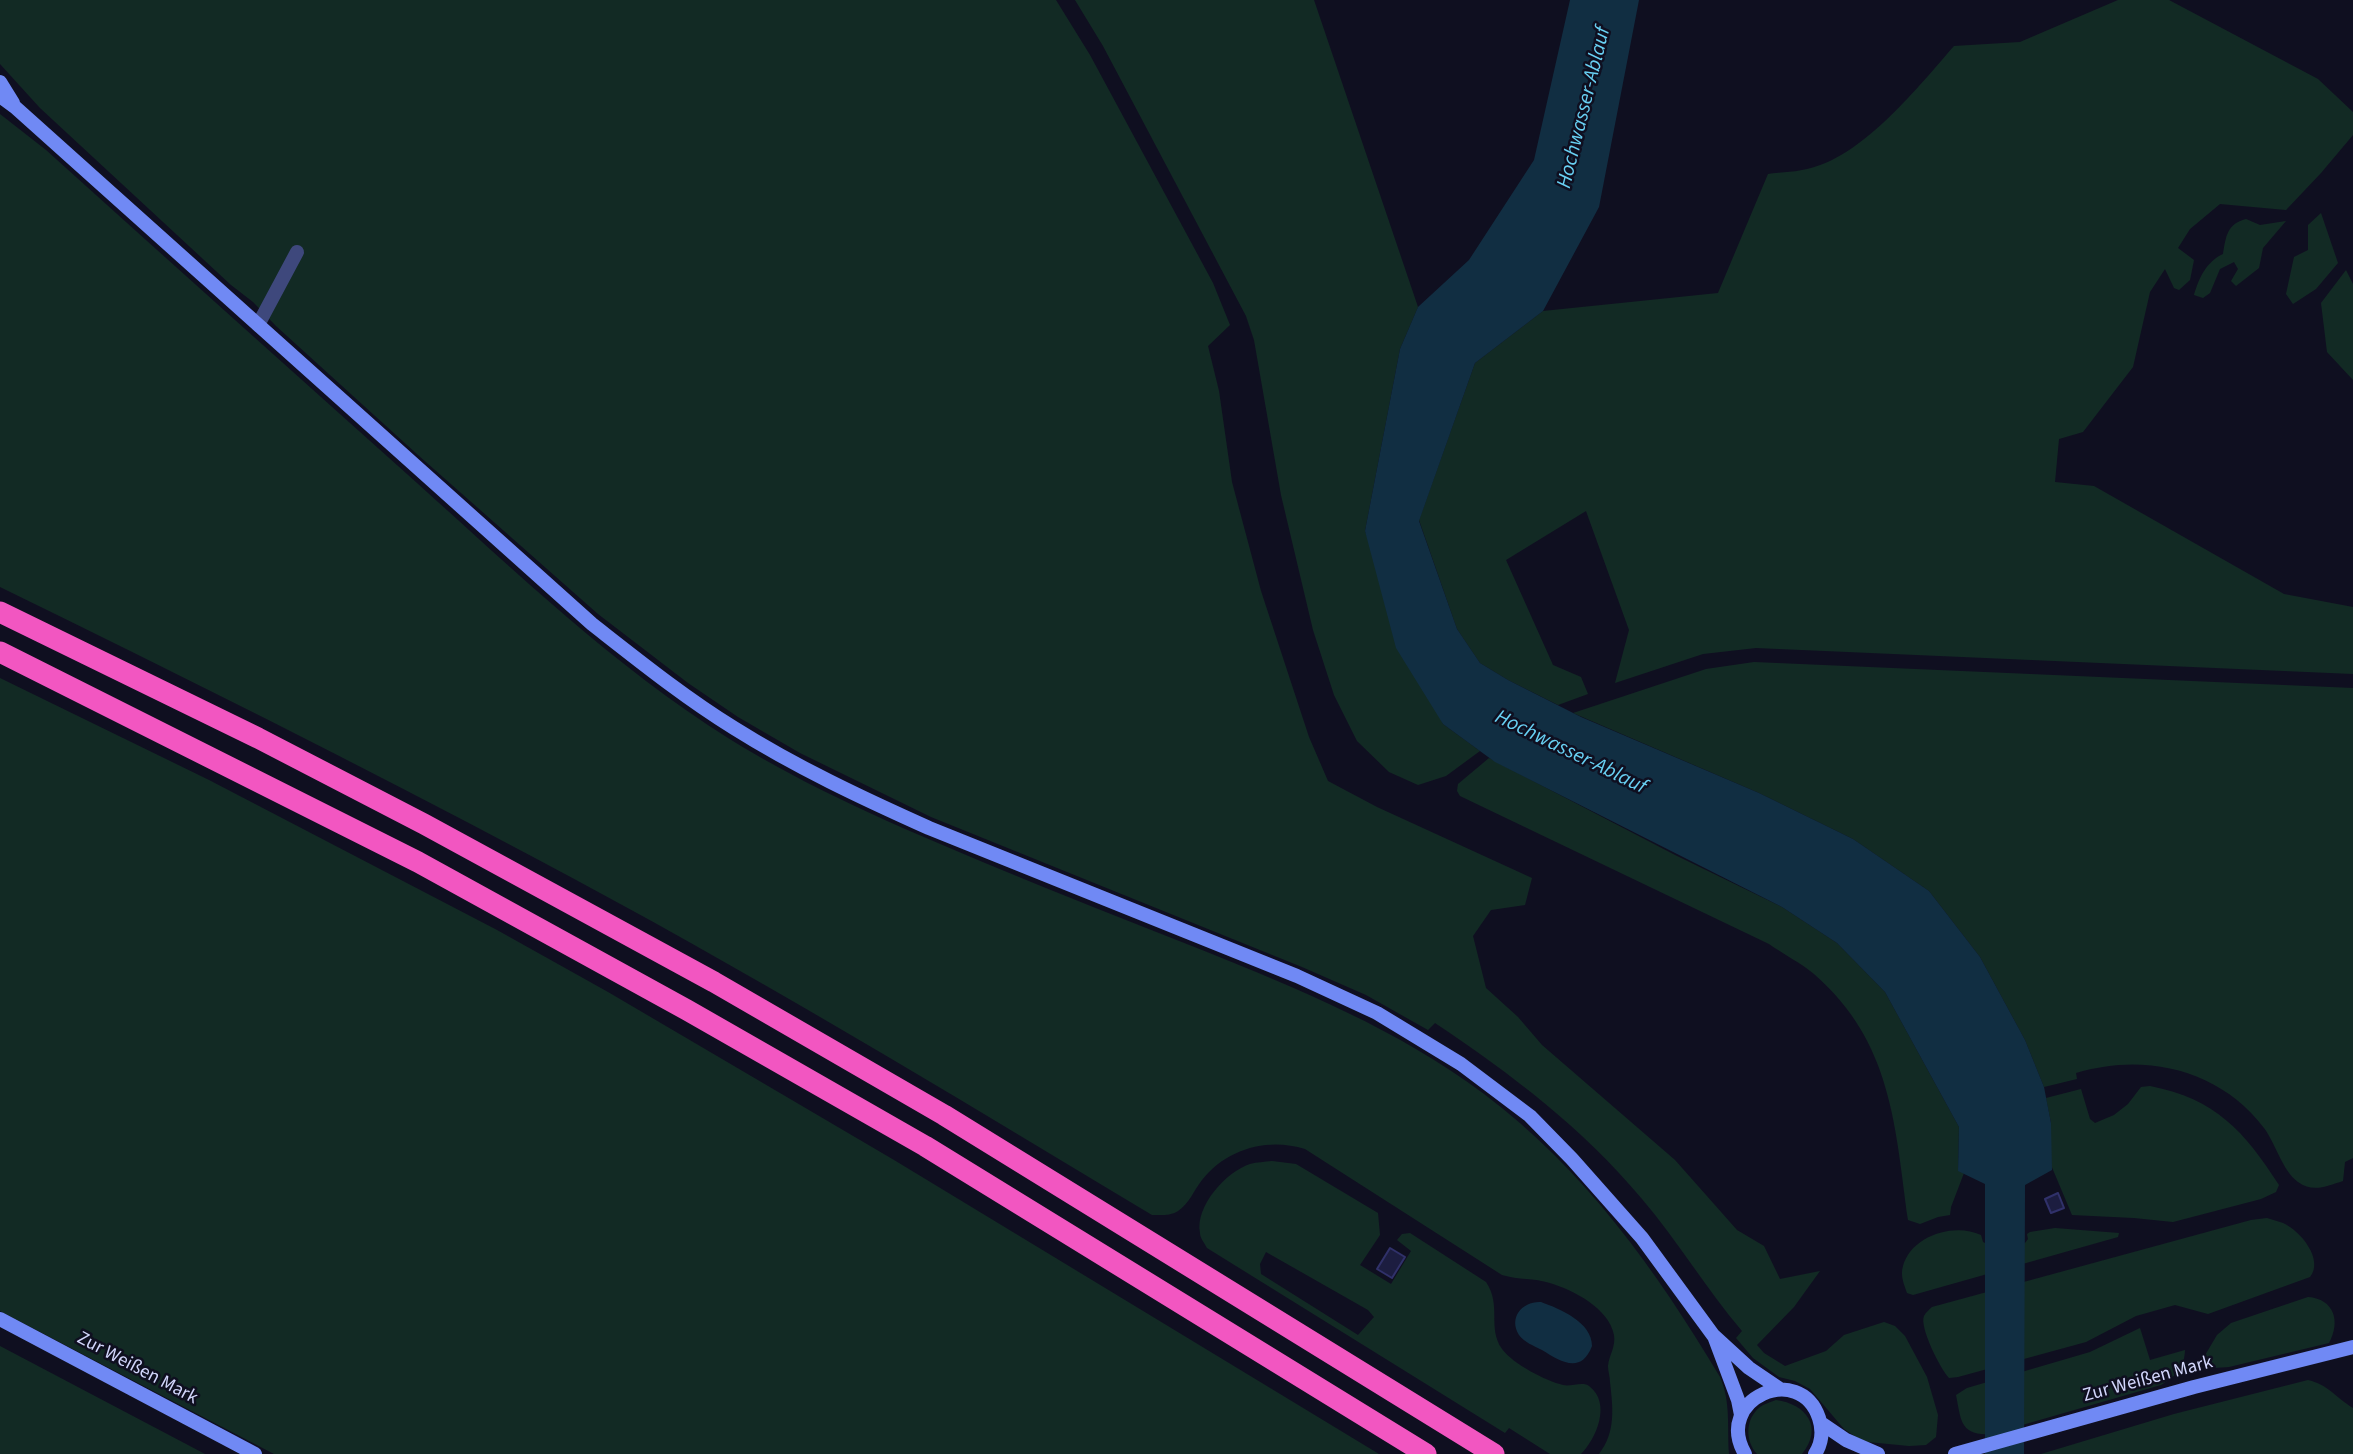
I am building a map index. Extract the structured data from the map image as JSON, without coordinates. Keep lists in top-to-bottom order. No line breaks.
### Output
{"streets":{"main road":["Zur Weißen Mark"]},"water":["Hochwasser-Ablauf"]}
